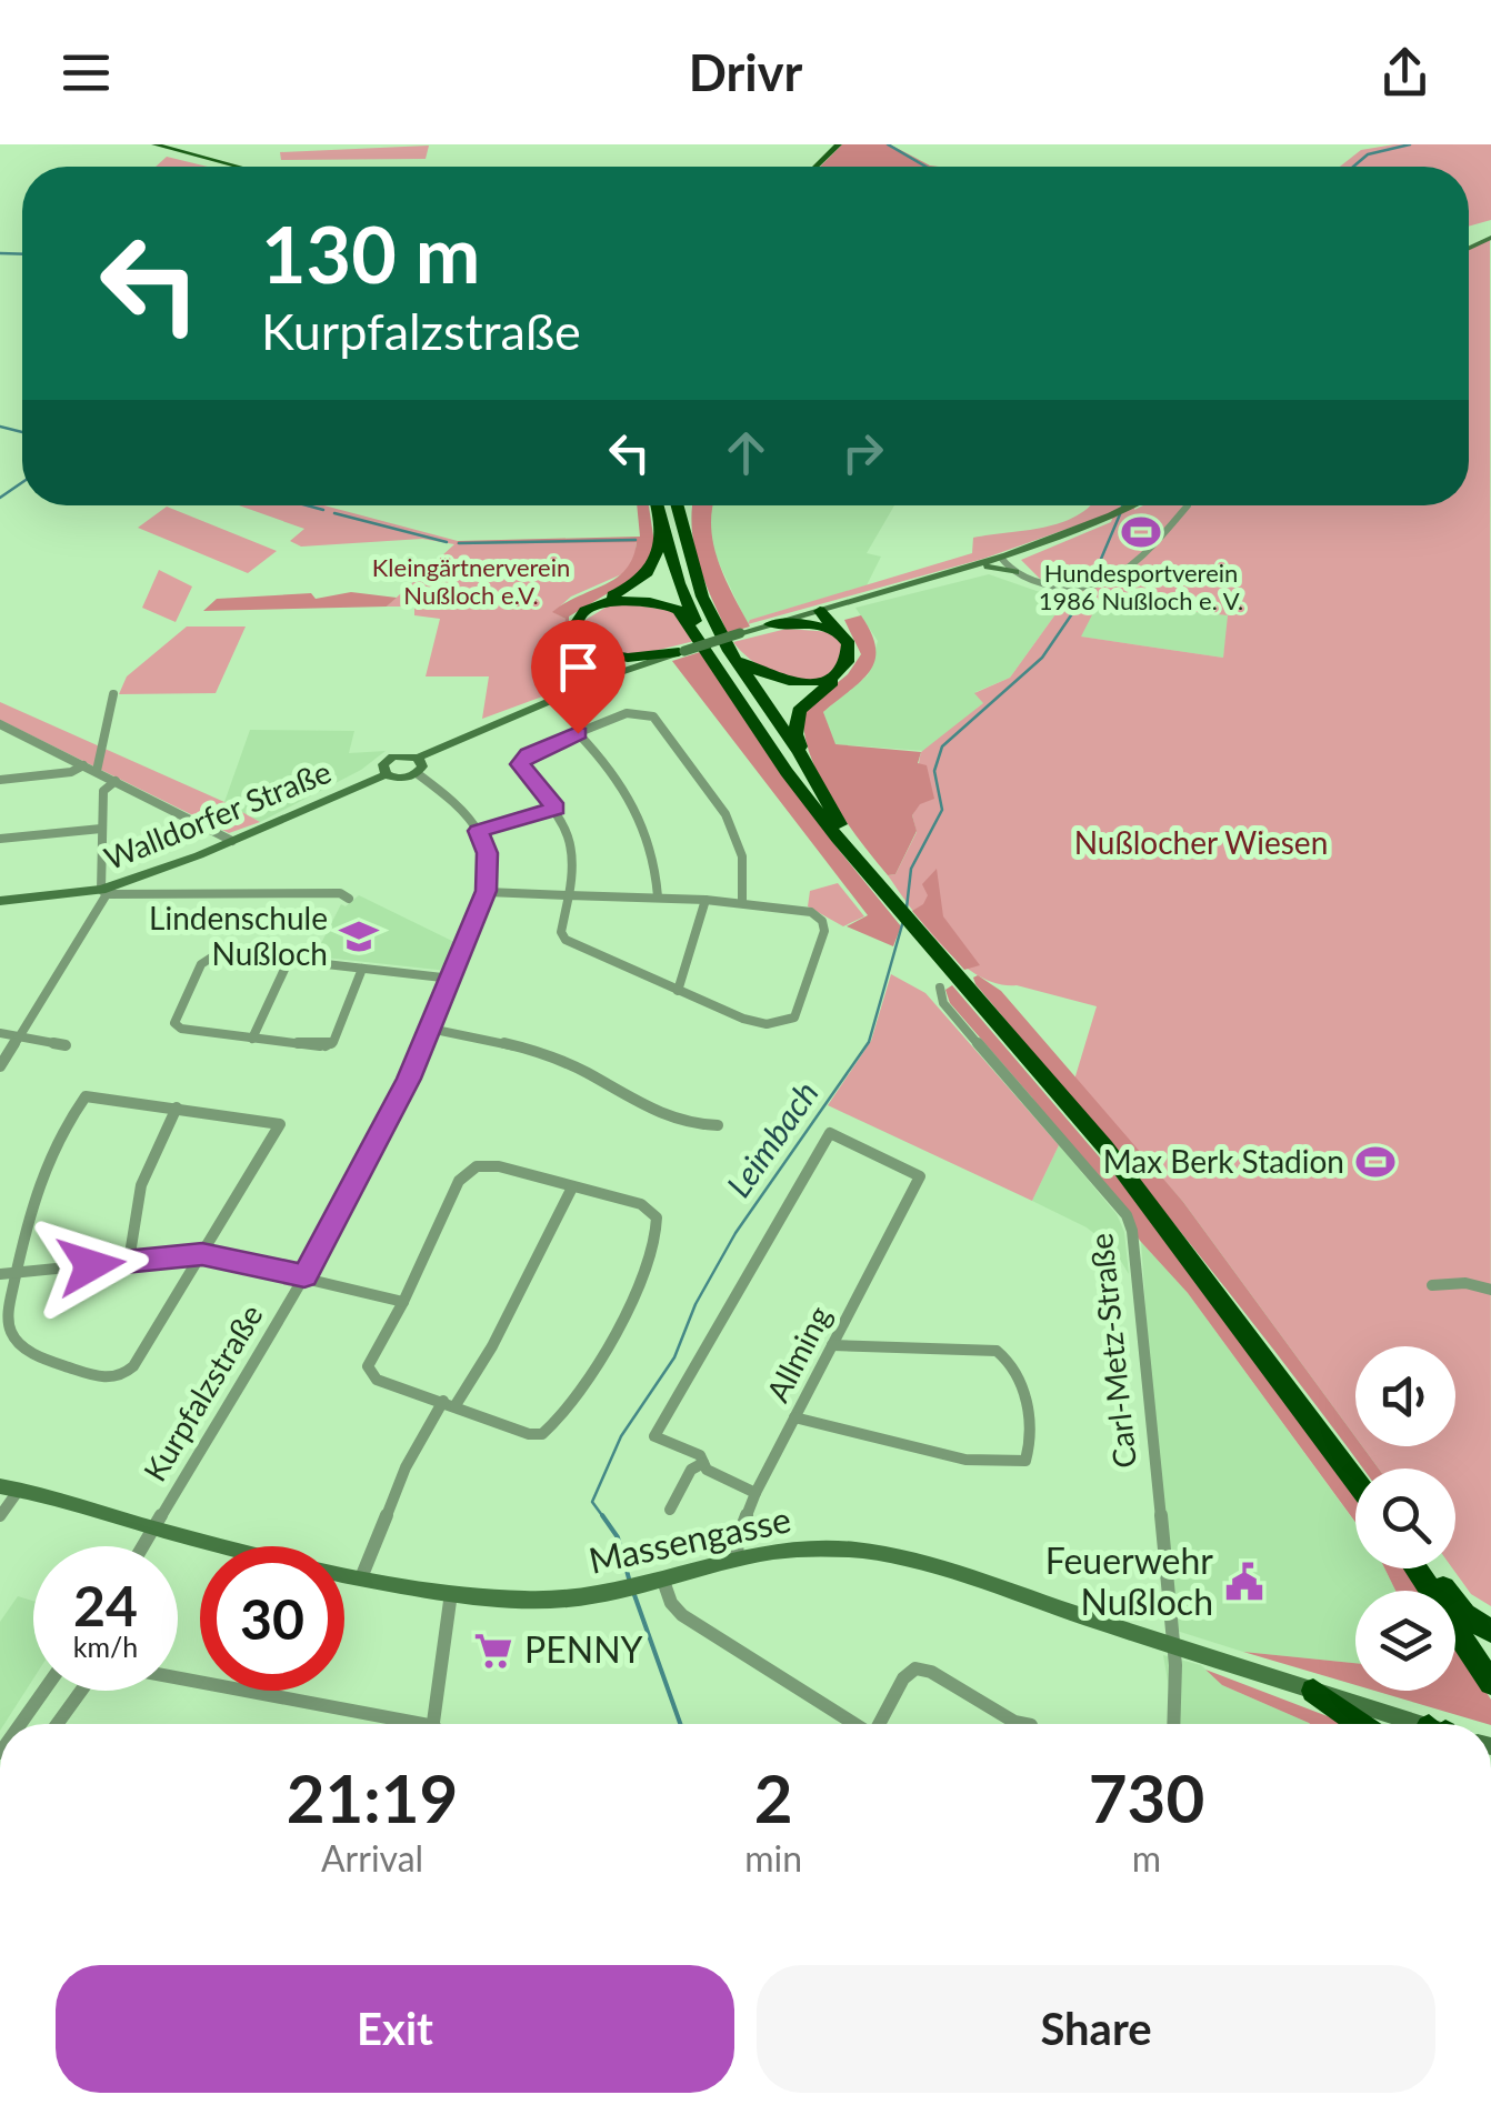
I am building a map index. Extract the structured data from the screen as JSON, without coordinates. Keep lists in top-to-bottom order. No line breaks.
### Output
{"streets":{"street":["Walldorfer Straße","Carl-Metz-Straße","Allming","Kurpfalzstraße","Massengasse"]},"crossings":[["Carl-Metz-Straße","Massengasse"],["Allming","Massengasse"],["Kurpfalzstraße","Massengasse"]],"water":["Leimbach"],"parks":["Kleingärtnerverein Nußloch e.V.","Nußlocher Wiesen"],"places":{"sports":["Hundesportverein 1986 Nußloch e. V.","Max Berk Stadion"],"school or university":["Lindenschule Nußloch"],"public building":["Feuerwehr Nußloch"],"supermarket":["PENNY"]},"page":{"header":"Drivr","turn":["130 m","Kurpfalzstraße"],"speed":"24 km/h","limit":"30","eta":["21:19","Arrival","2","min","730","m"],"buttons":["Exit","Share"]}}
